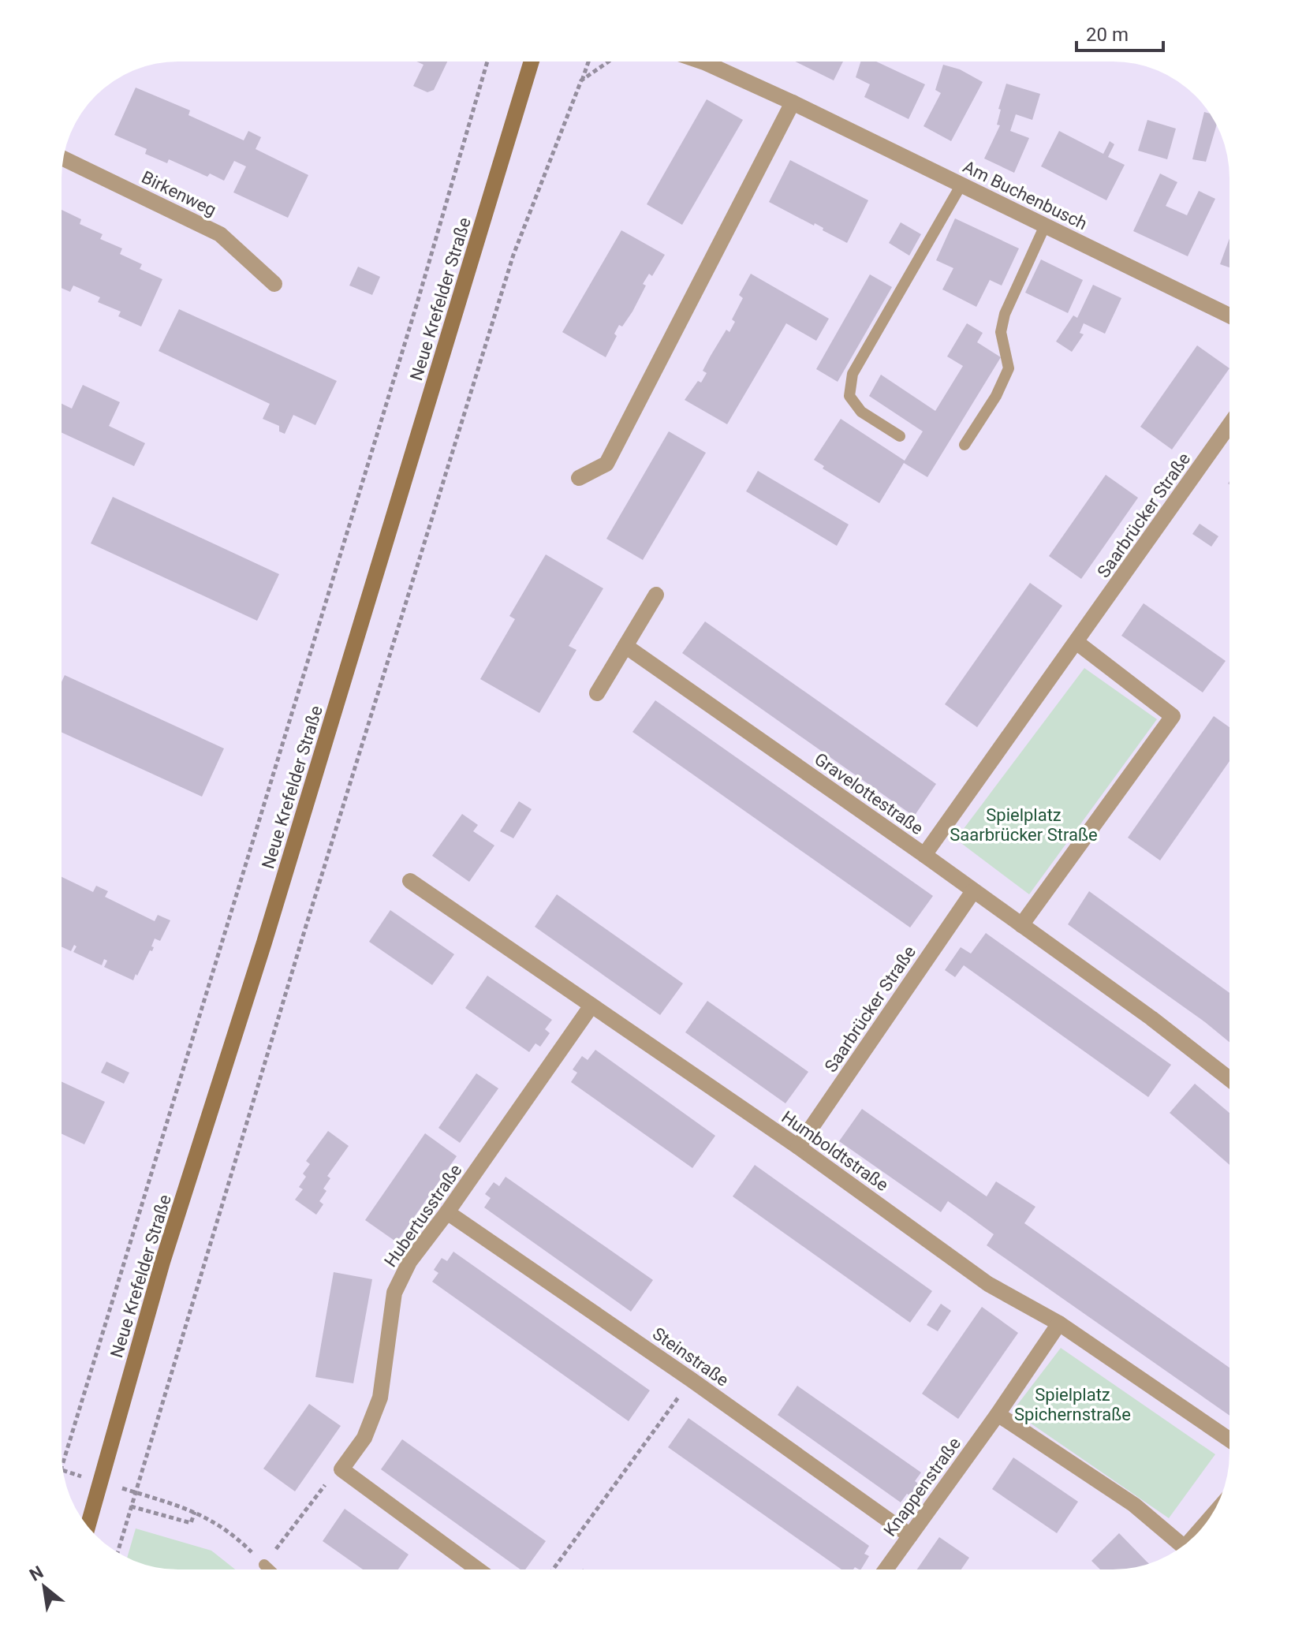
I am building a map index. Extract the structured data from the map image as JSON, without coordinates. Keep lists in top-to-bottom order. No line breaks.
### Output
{"streets":{"main road":["Neue Krefelder Straße"],"street":["Birkenweg","Am Buchenbusch","Saarbrücker Straße","Gravelottestraße","Humboldtstraße","Hubertusstraße","Steinstraße","Knappenstraße"]},"crossings":[["Saarbrücker Straße","Gravelottestraße"],["Saarbrücker Straße","Humboldtstraße"],["Humboldtstraße","Hubertusstraße"],["Humboldtstraße","Knappenstraße"],["Hubertusstraße","Steinstraße"],["Steinstraße","Knappenstraße"]],"parks":["Spielplatz Saarbrücker Straße","Spielplatz Spichernstraße"],"scale_bar":"20 m","north":"top left"}
